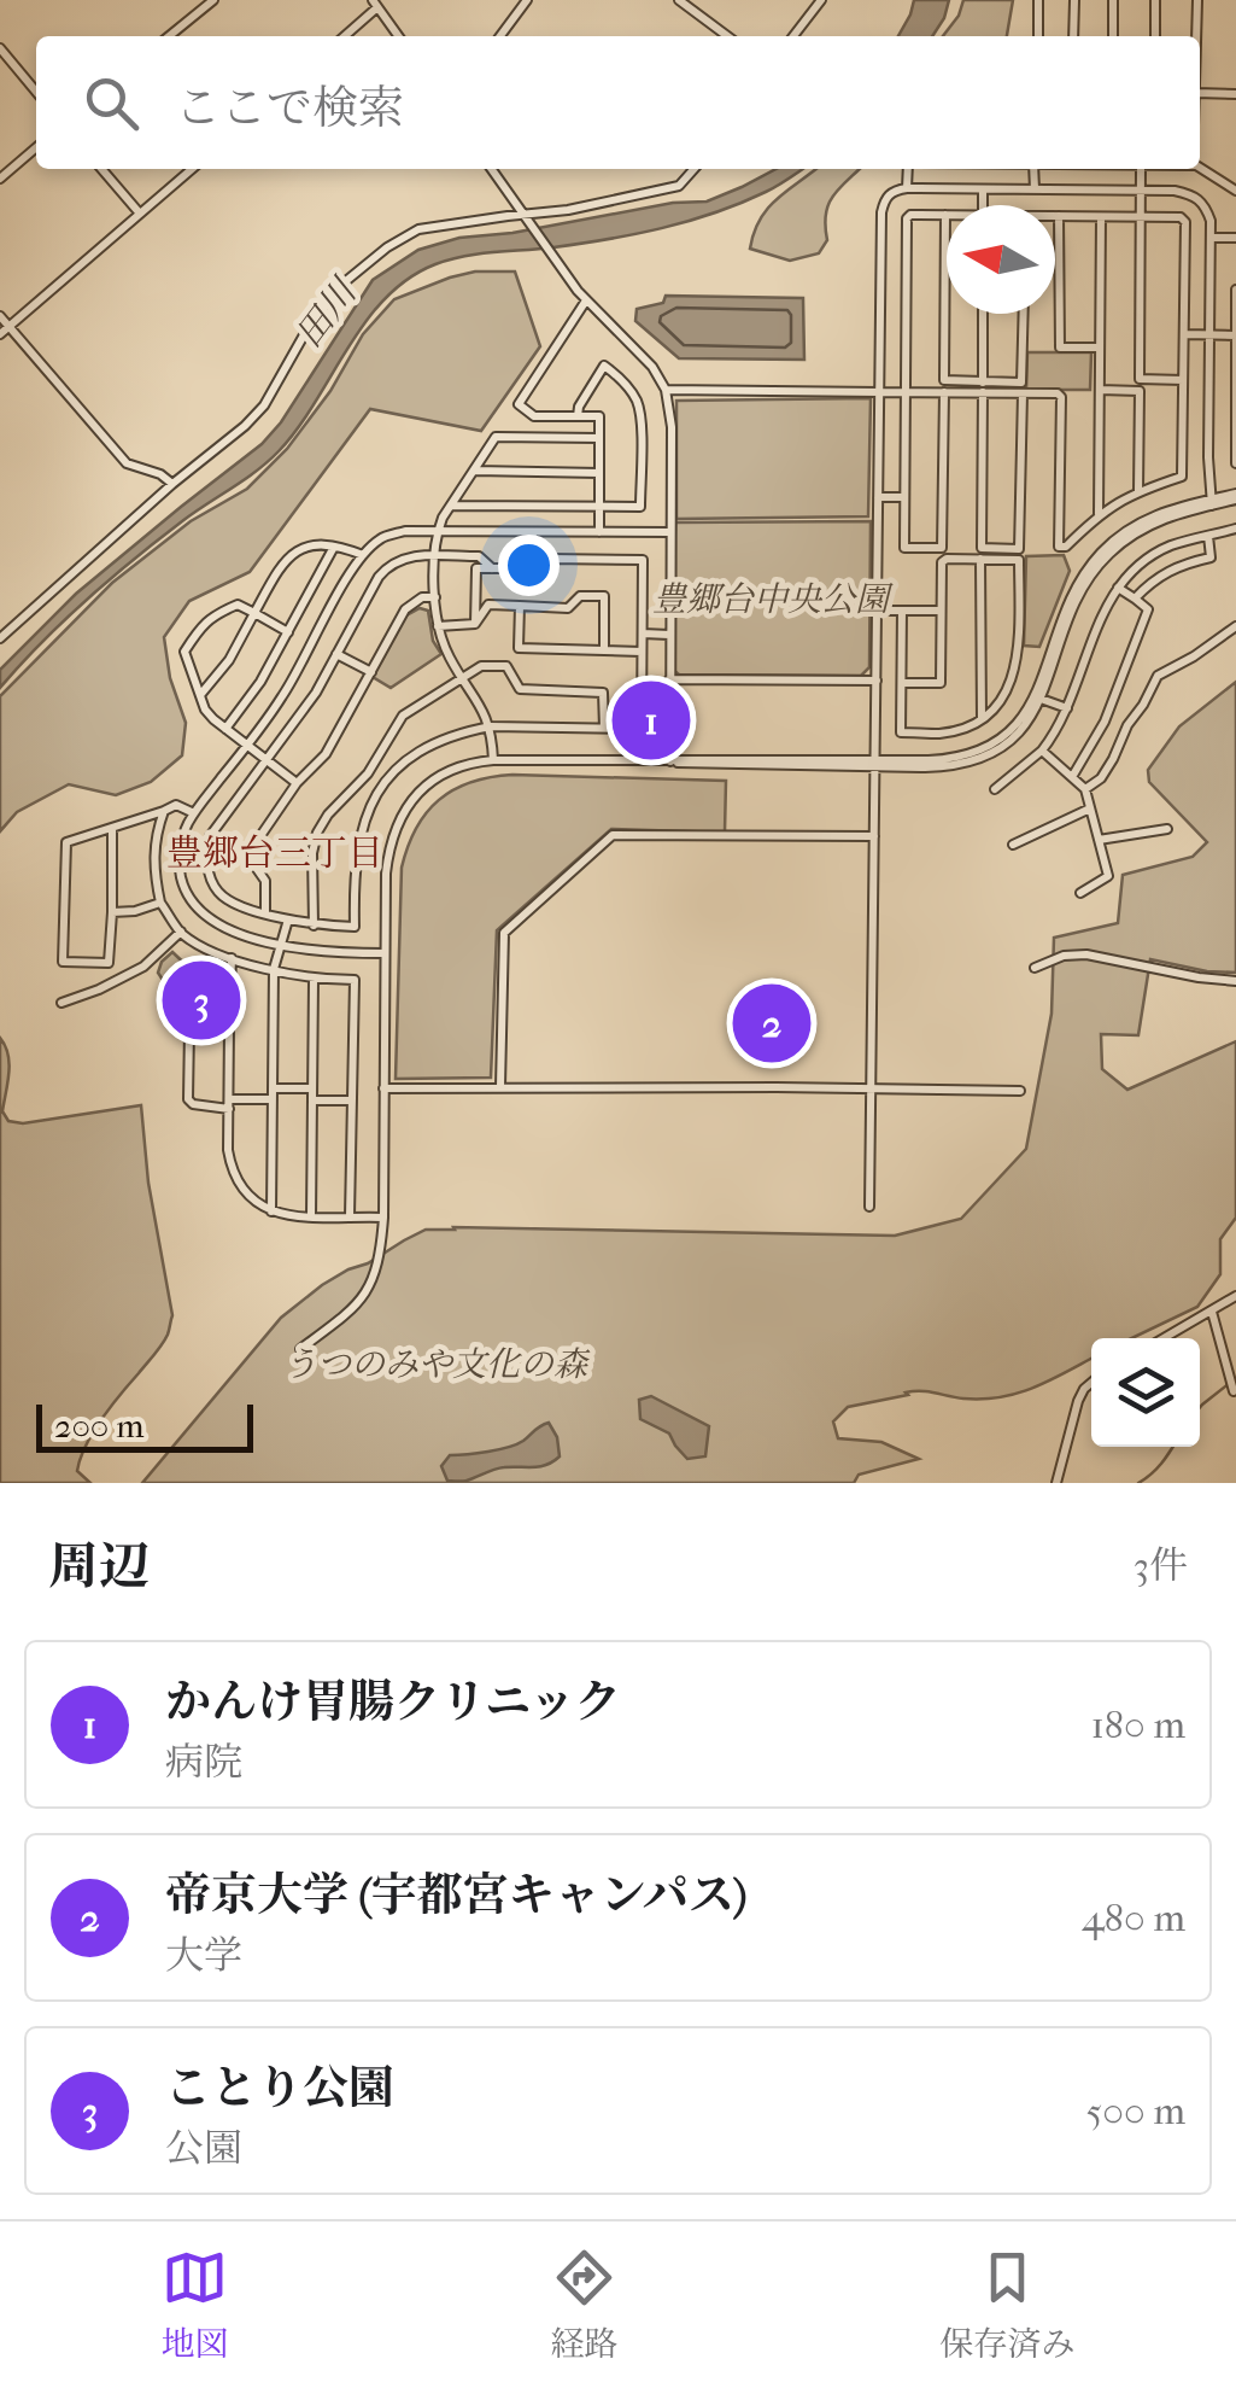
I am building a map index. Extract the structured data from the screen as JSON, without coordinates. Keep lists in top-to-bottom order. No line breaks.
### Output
{"districts":["豊郷台三丁目"],"water":["田川"],"parks":["豊郷台中央公園","うつのみや文化の森"],"scale_bar":"200 m","north":"left","page":{"search":"ここで検索","pins":["1","3","2"],"scale":"200 m","heading":["周辺","3件"],"list":[{"mark":"1","name":"かんけ胃腸クリニック","note":"病院","value":"180 m"},{"mark":"2","name":"帝京大学 (宇都宮キャンパス)","note":"大学","value":"480 m"},{"mark":"3","name":"ことり公園","note":"公園","value":"500 m"}],"nav":["地図","経路","保存済み"]}}
